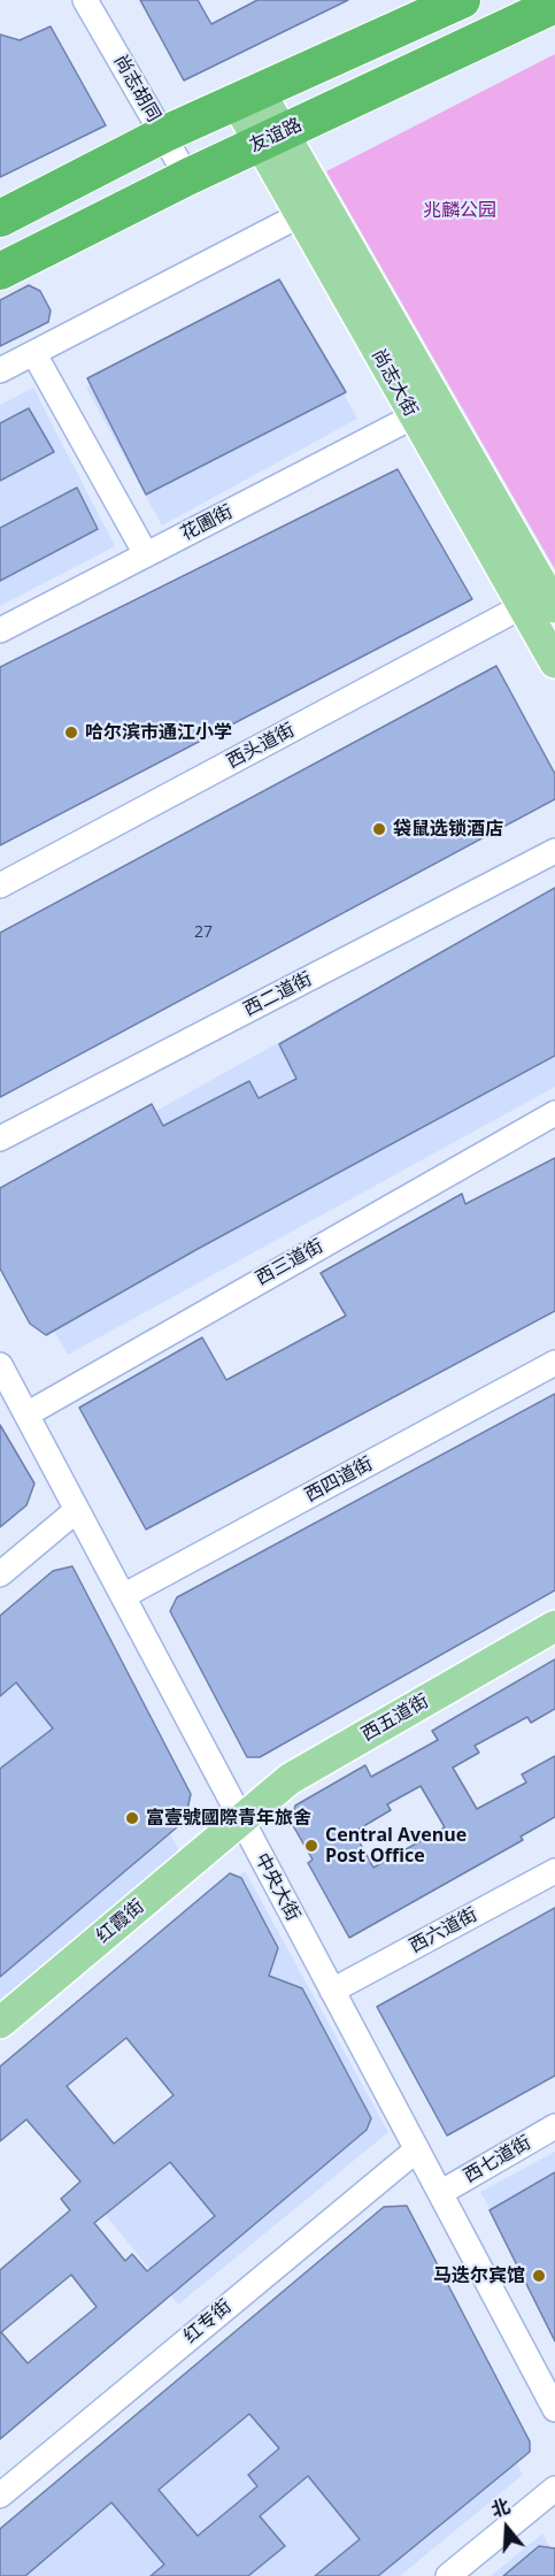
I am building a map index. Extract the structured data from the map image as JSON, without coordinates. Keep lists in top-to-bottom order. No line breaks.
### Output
{"streets":{"highway":["友谊路"],"main road":["尚志大街","西五道街","红霞街"],"street":["尚志胡同","花圃街","西头道街","西二道街","西三道街","西四道街","中央大街","西六道街","西七道街","红专街"]},"crossings":[["尚志胡同","友谊路"],["友谊路","尚志大街"],["尚志大街","花圃街"],["尚志大街","西头道街"],["西三道街","中央大街"],["西四道街","中央大街"],["西五道街","中央大街"],["西五道街","红霞街"],["中央大街","红霞街"],["中央大街","西六道街"],["中央大街","西七道街"],["中央大街","红专街"]],"parks":["兆麟公园"],"places":["哈尔滨市通江小学","袋鼠选锁酒店","富壹號國際青年旅舍","Central Avenue Post Office","马迭尔宾馆"],"house_numbers":["27"],"north":"top"}
